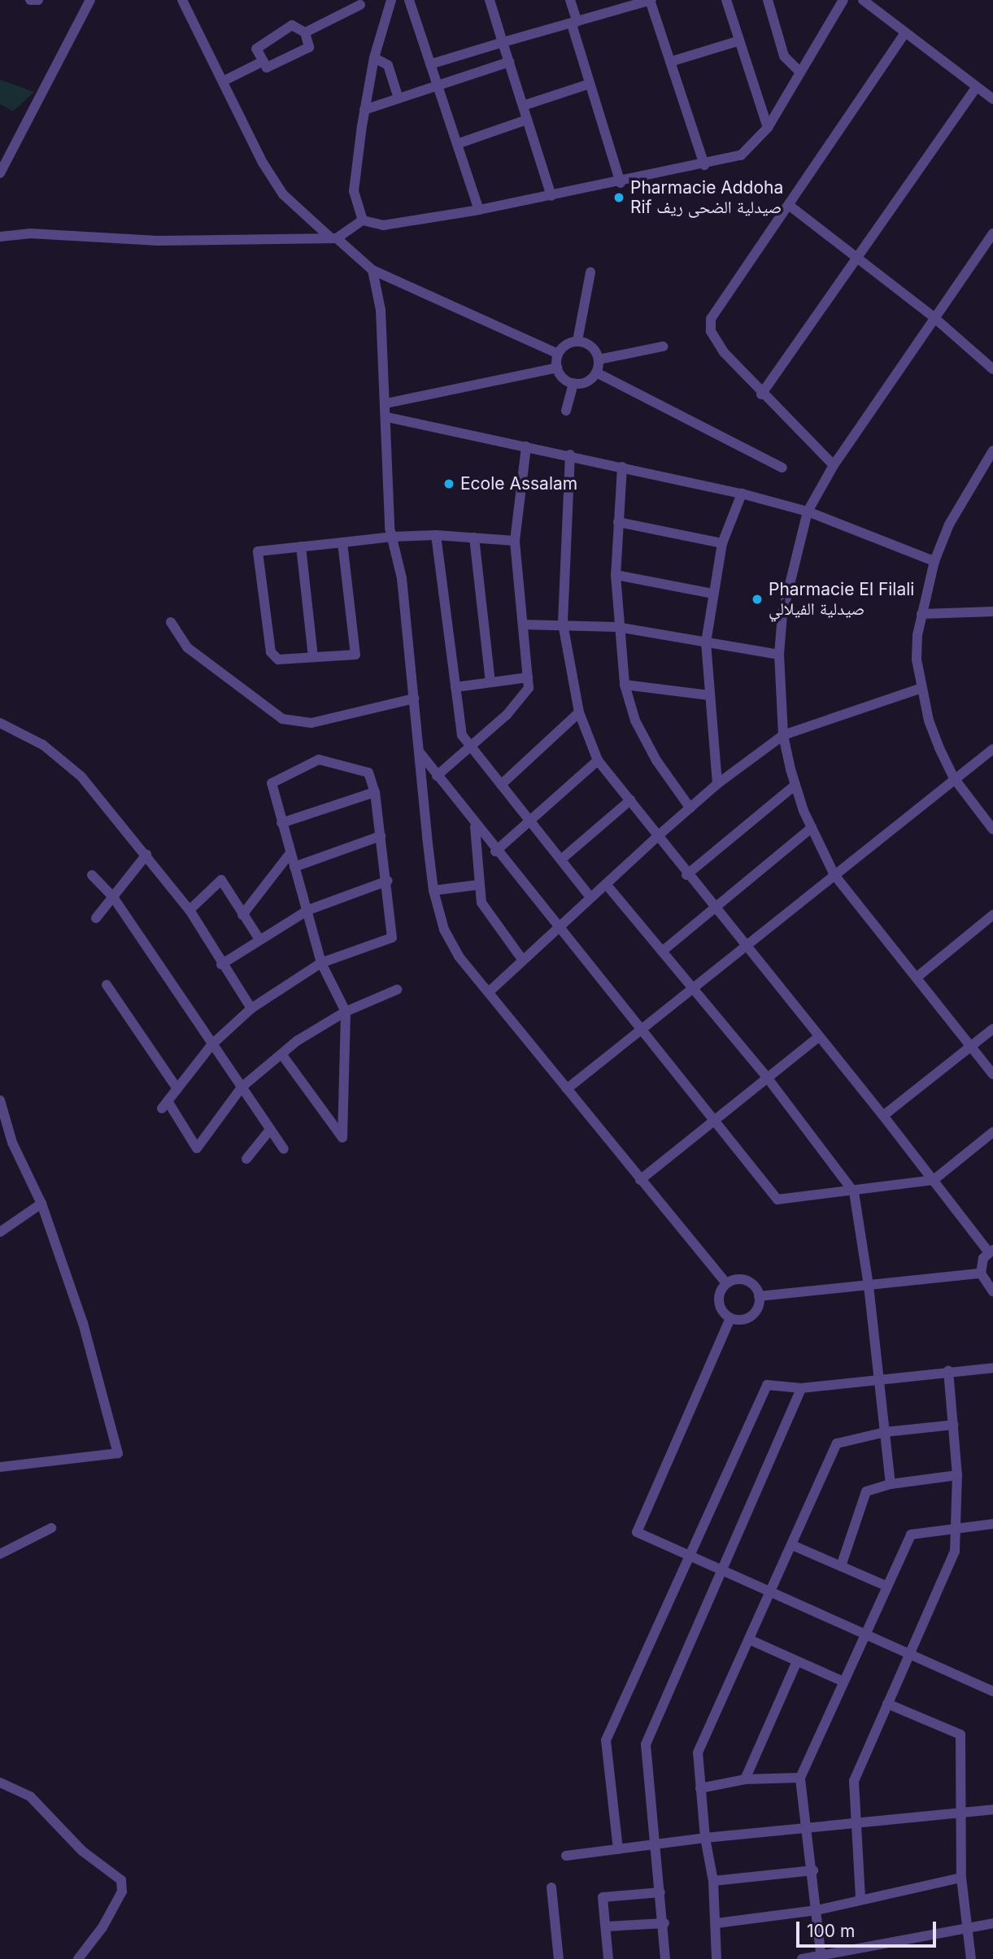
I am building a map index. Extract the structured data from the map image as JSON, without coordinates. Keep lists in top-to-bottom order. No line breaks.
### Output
{"places":["Pharmacie Addoha Rif صيدلية الضحى ريف","Ecole Assalam","Pharmacie El Filali صيدلية الفيلالي"],"scale_bar":"100 m"}
